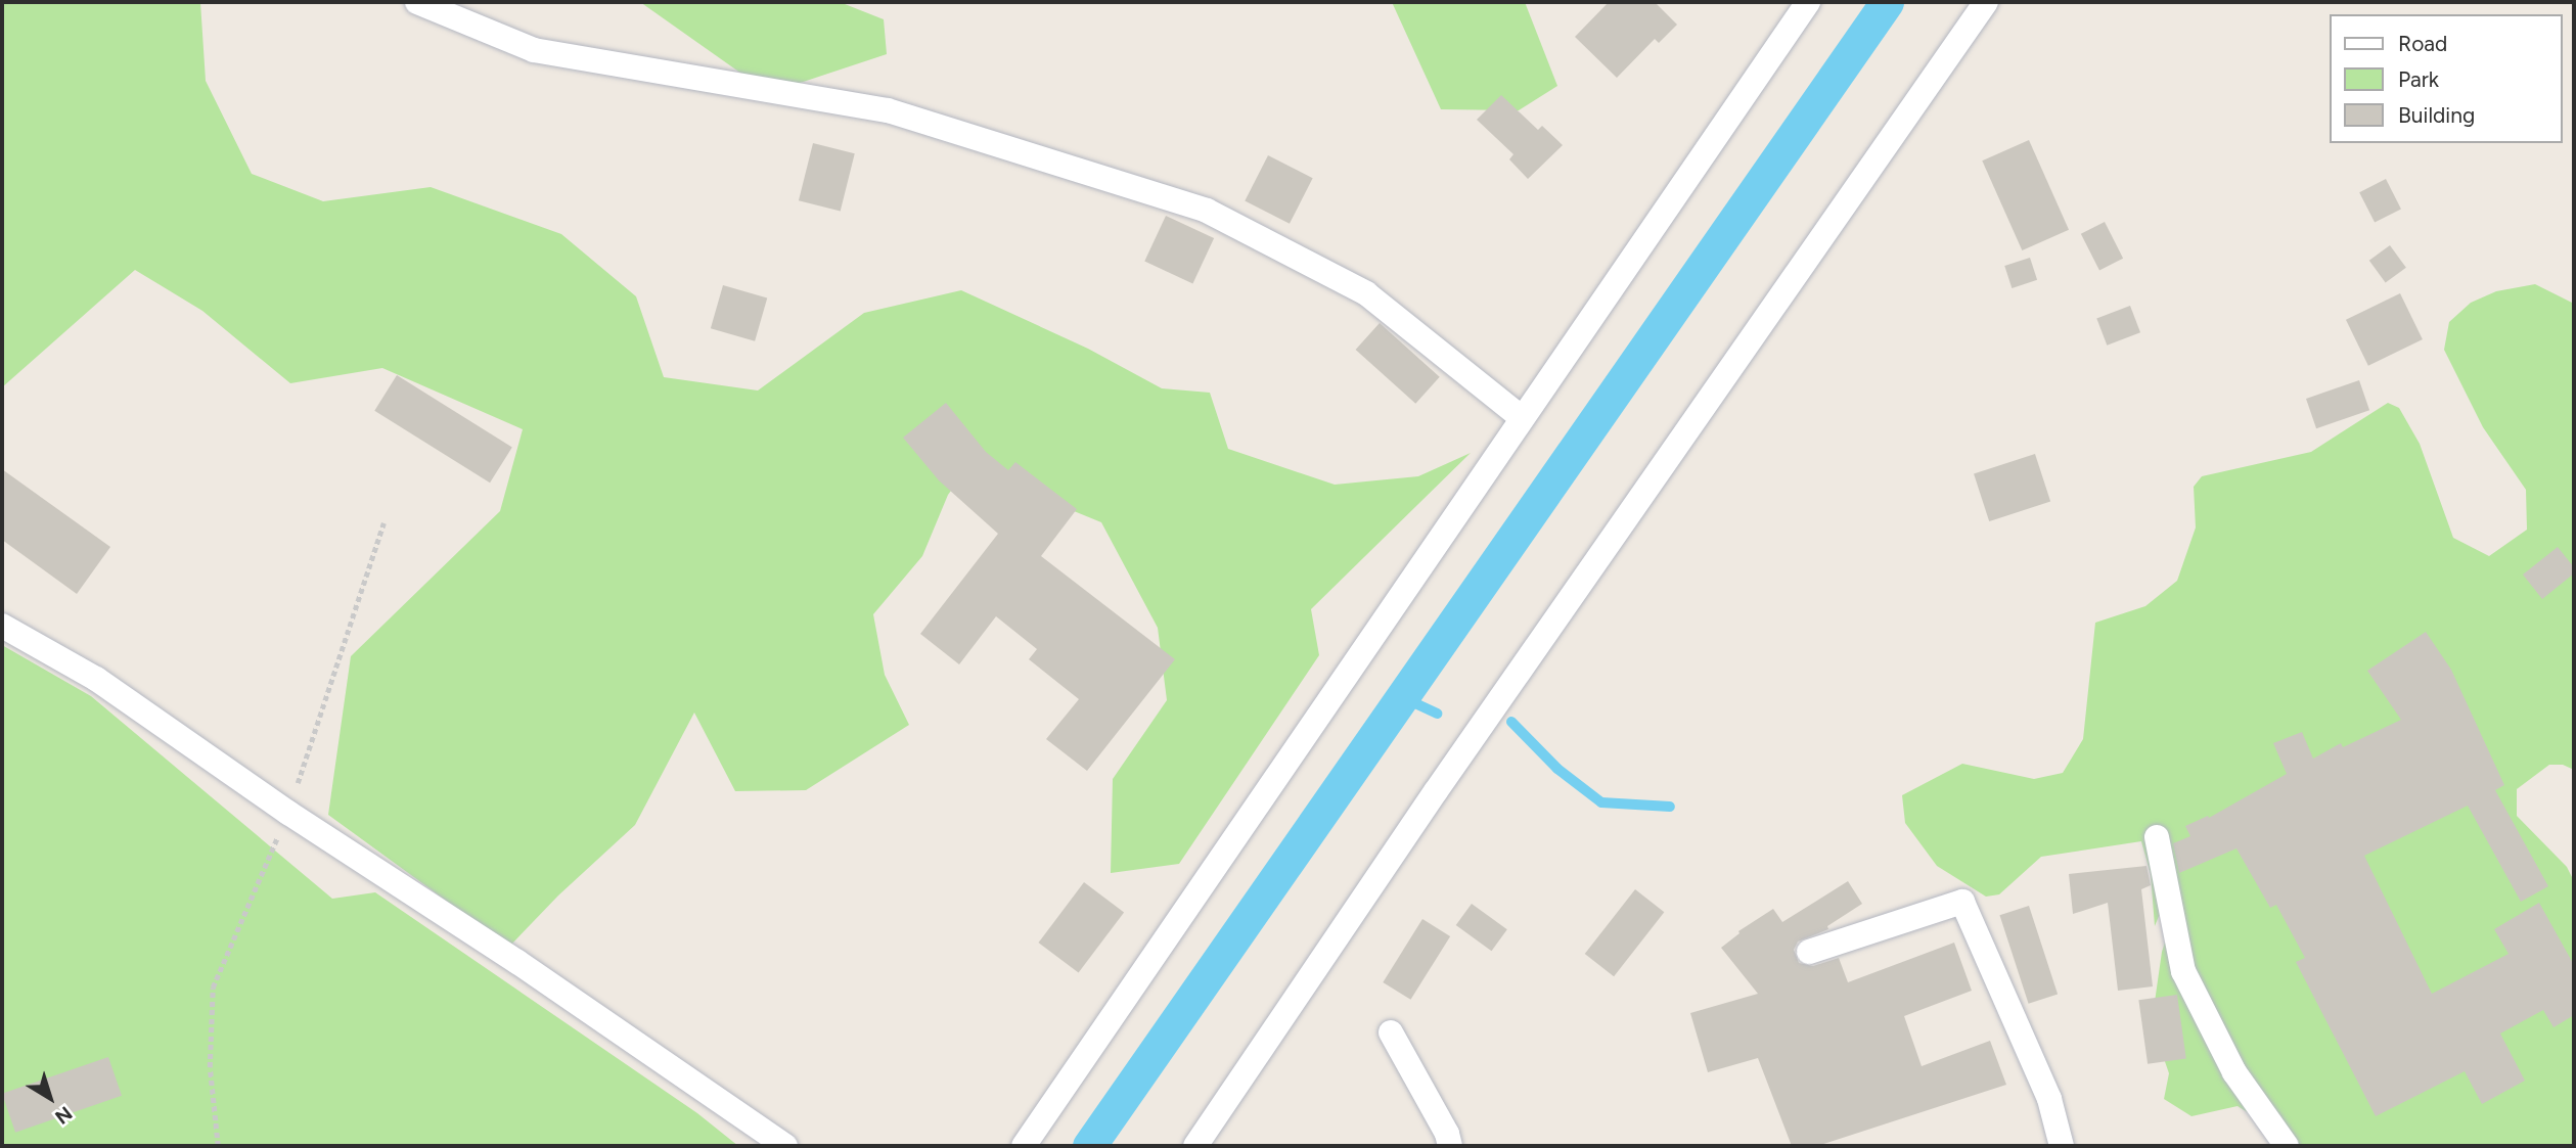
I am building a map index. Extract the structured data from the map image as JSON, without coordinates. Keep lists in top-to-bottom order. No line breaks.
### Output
{"legend":["Road","Park","Building"],"north":"bottom right"}
